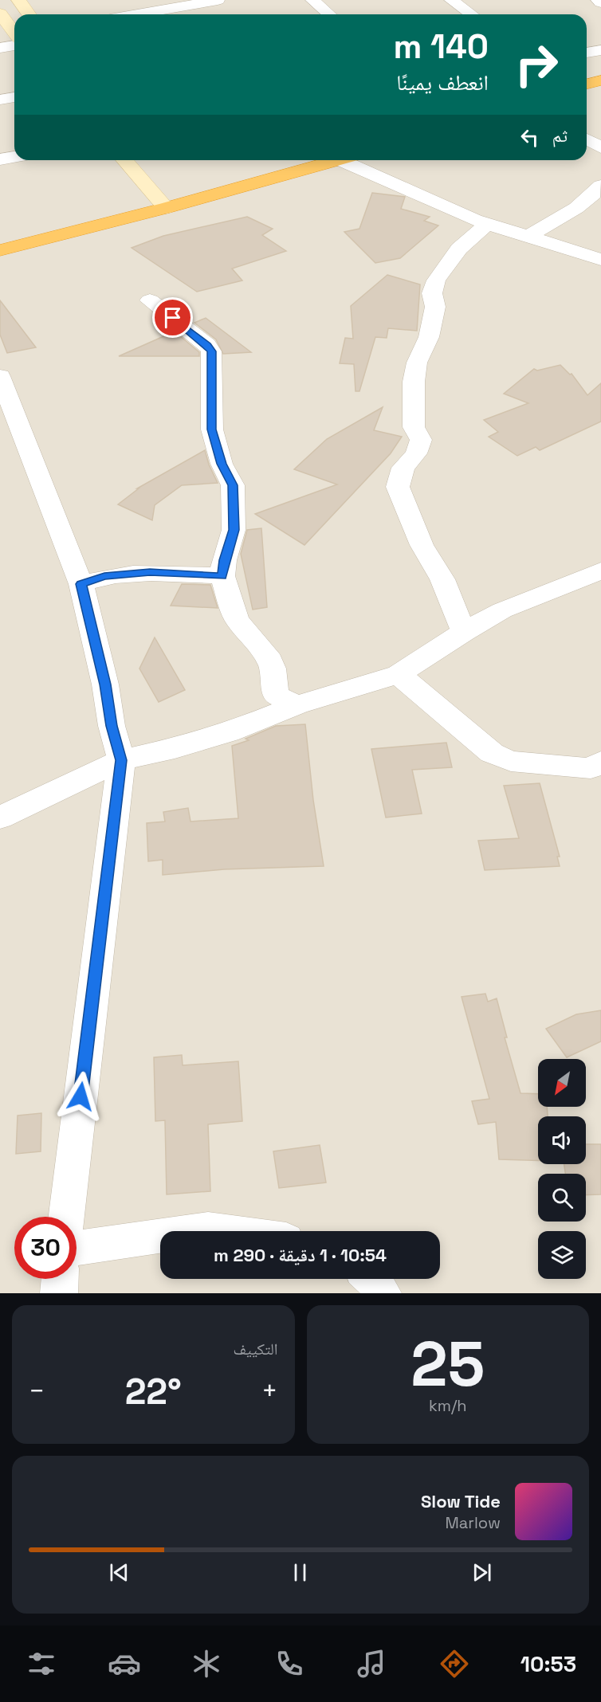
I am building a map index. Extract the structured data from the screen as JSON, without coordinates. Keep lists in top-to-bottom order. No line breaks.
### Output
{"north":"bottom left","page":{"turn":["140 m","انعطف يمينًا"],"then":"ثم","limit":"30","trip":"10:54 · 1 دقيقة · 290 m","tile":[["25","km/h"],"التكييف"],"heat":["−","22°","+"],"song":["Slow Tide","Marlow"],"tabs":"10:53"}}
